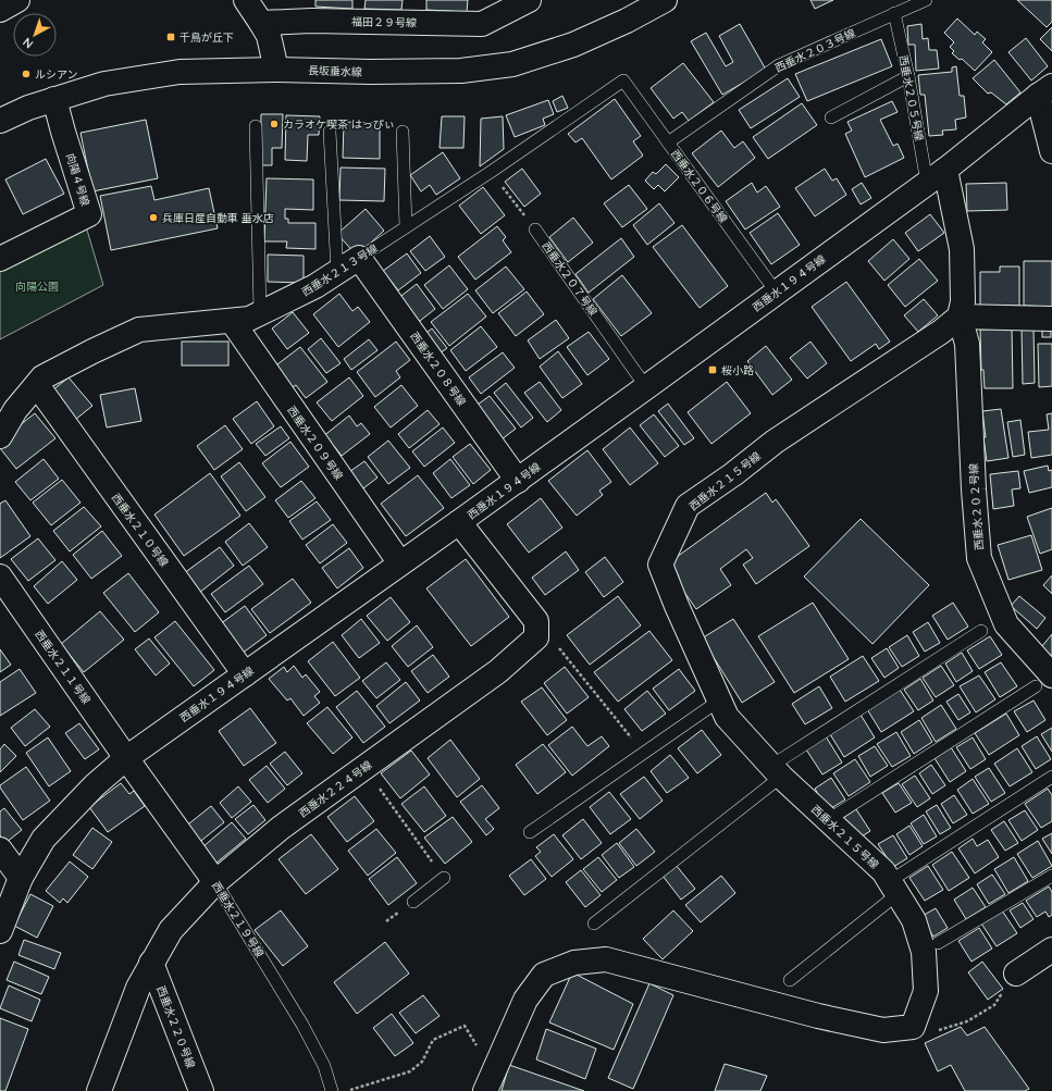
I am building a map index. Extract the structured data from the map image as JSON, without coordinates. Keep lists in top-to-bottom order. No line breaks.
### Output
{"streets":{"street":["福田２９号線","長坂垂水線","向陽４号線","西垂水２１３号線","西垂水１９４号線","西垂水２０８号線","西垂水２０９号線","西垂水２１５号線","西垂水２０２号線","西垂水２１０号線","西垂水２１１号線","西垂水２２４号線","西垂水２１９号線","西垂水２２０号線"],"lane":["西垂水２０３号線","西垂水２０５号線","西垂水２０６号線","西垂水２０７号線"]},"crossings":[["西垂水２０３号線","西垂水２０５号線"],["西垂水２０３号線","西垂水２０６号線"],["長坂垂水線","向陽４号線"],["西垂水２０５号線","西垂水１９４号線"],["西垂水２０６号線","西垂水２１３号線"],["西垂水２０６号線","西垂水１９４号線"],["西垂水２１３号線","西垂水２０８号線"],["西垂水２１３号線","西垂水２０９号線"],["西垂水２１３号線","西垂水２１０号線"],["西垂水２０７号線","西垂水１９４号線"],["西垂水１９４号線","西垂水２０８号線"],["西垂水１９４号線","西垂水２０９号線"],["西垂水１９４号線","西垂水２１０号線"],["西垂水１９４号線","西垂水２１１号線"],["西垂水１９４号線","西垂水２１９号線"],["西垂水２１５号線","西垂水２０２号線"],["西垂水２１１号線","西垂水２１９号線"],["西垂水２２４号線","西垂水２１９号線"],["西垂水２２４号線","西垂水２２０号線"]],"parks":["向陽公園"],"places":{"transit":["千鳥が丘下","桜小路"],"other":["ルシアン","カラオケ喫茶 はっぴぃ","兵庫日産自動車 垂水店"]},"north":"bottom left"}
